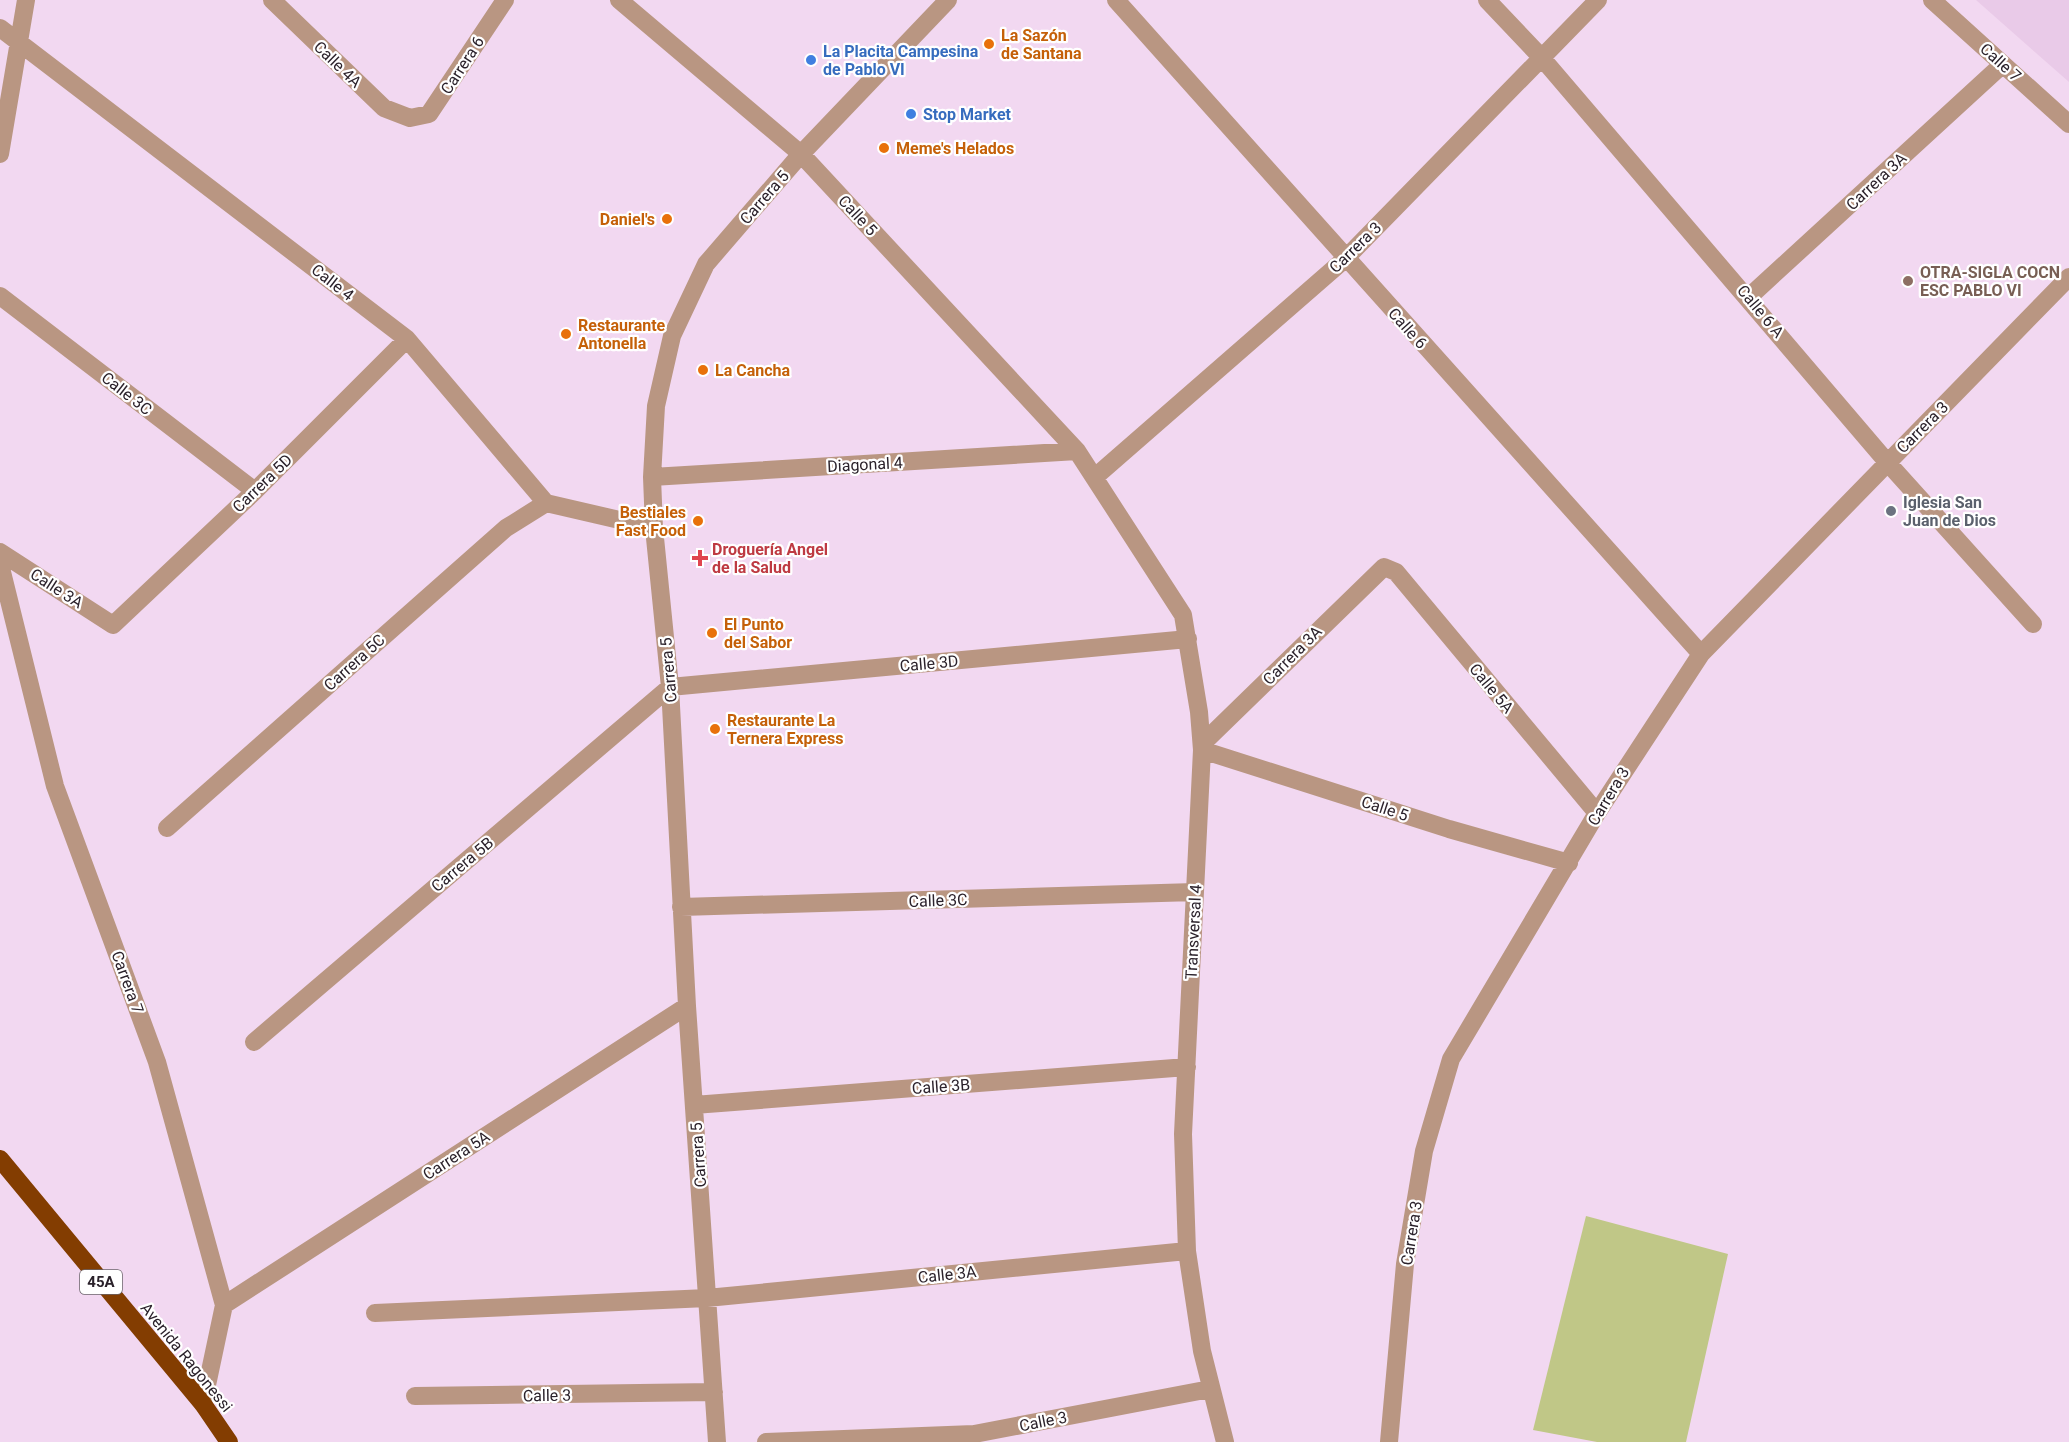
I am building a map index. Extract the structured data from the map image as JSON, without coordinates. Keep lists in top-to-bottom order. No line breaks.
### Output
{"streets":{"highway":["45A","Avenida Ragonessi"],"street":["Calle 7","Calle 4A","Carrera 6","Carrera 3A","Carrera 5","Calle 5","Carrera 3","Calle 4","Calle 6 A","Calle 6","Calle 3C","Diagonal 4","Carrera 5D","Calle 3A","Carrera 5C","Calle 3D","Calle 5A","Carrera 5B","Transversal 4","Carrera 7","Calle 3B","Carrera 5A","Calle 3"]},"crossings":[["Calle 7","Carrera 3A"],["Calle 4A","Carrera 6"],["Carrera 3A","Calle 5"],["Carrera 3A","Calle 6 A"],["Carrera 3A","Calle 5A"],["Carrera 3A","Transversal 4"],["Carrera 5","Calle 5"],["Carrera 5","Calle 3C"],["Carrera 5","Diagonal 4"],["Carrera 5","Calle 3A"],["Carrera 5","Calle 3D"],["Carrera 5","Carrera 5B"],["Carrera 5","Calle 3B"],["Carrera 5","Carrera 5A"],["Carrera 5","Calle 3"],["Calle 5","Carrera 3"],["Calle 5","Diagonal 4"],["Calle 5","Transversal 4"],["Carrera 3","Calle 6 A"],["Carrera 3","Calle 6"],["Carrera 3","Calle 5A"],["Carrera 3","Transversal 4"],["Calle 4","Carrera 5D"],["Calle 4","Carrera 5C"],["Calle 3C","Carrera 5D"],["Calle 3C","Transversal 4"],["Diagonal 4","Transversal 4"],["Carrera 5D","Calle 3A"],["Calle 3A","Transversal 4"],["Calle 3D","Carrera 5B"],["Calle 3D","Transversal 4"],["Transversal 4","Calle 3B"],["Transversal 4","Calle 3"],["Carrera 7","Carrera 5A"],["Carrera 7","Avenida Ragonessi"]],"places":{"other":["La Sazón de Santana","La Placita Campesina de Pablo VI","Stop Market","Meme's Helados","Daniel's","OTRA-SIGLA COCN ESC PABLO VI","Restaurante Antonella","La Cancha","Iglesia San Juan de Dios","Bestiales Fast Food","El Punto del Sabor","Restaurante La Ternera Express"],"health":["Droguería Angel de la Salud"]}}
